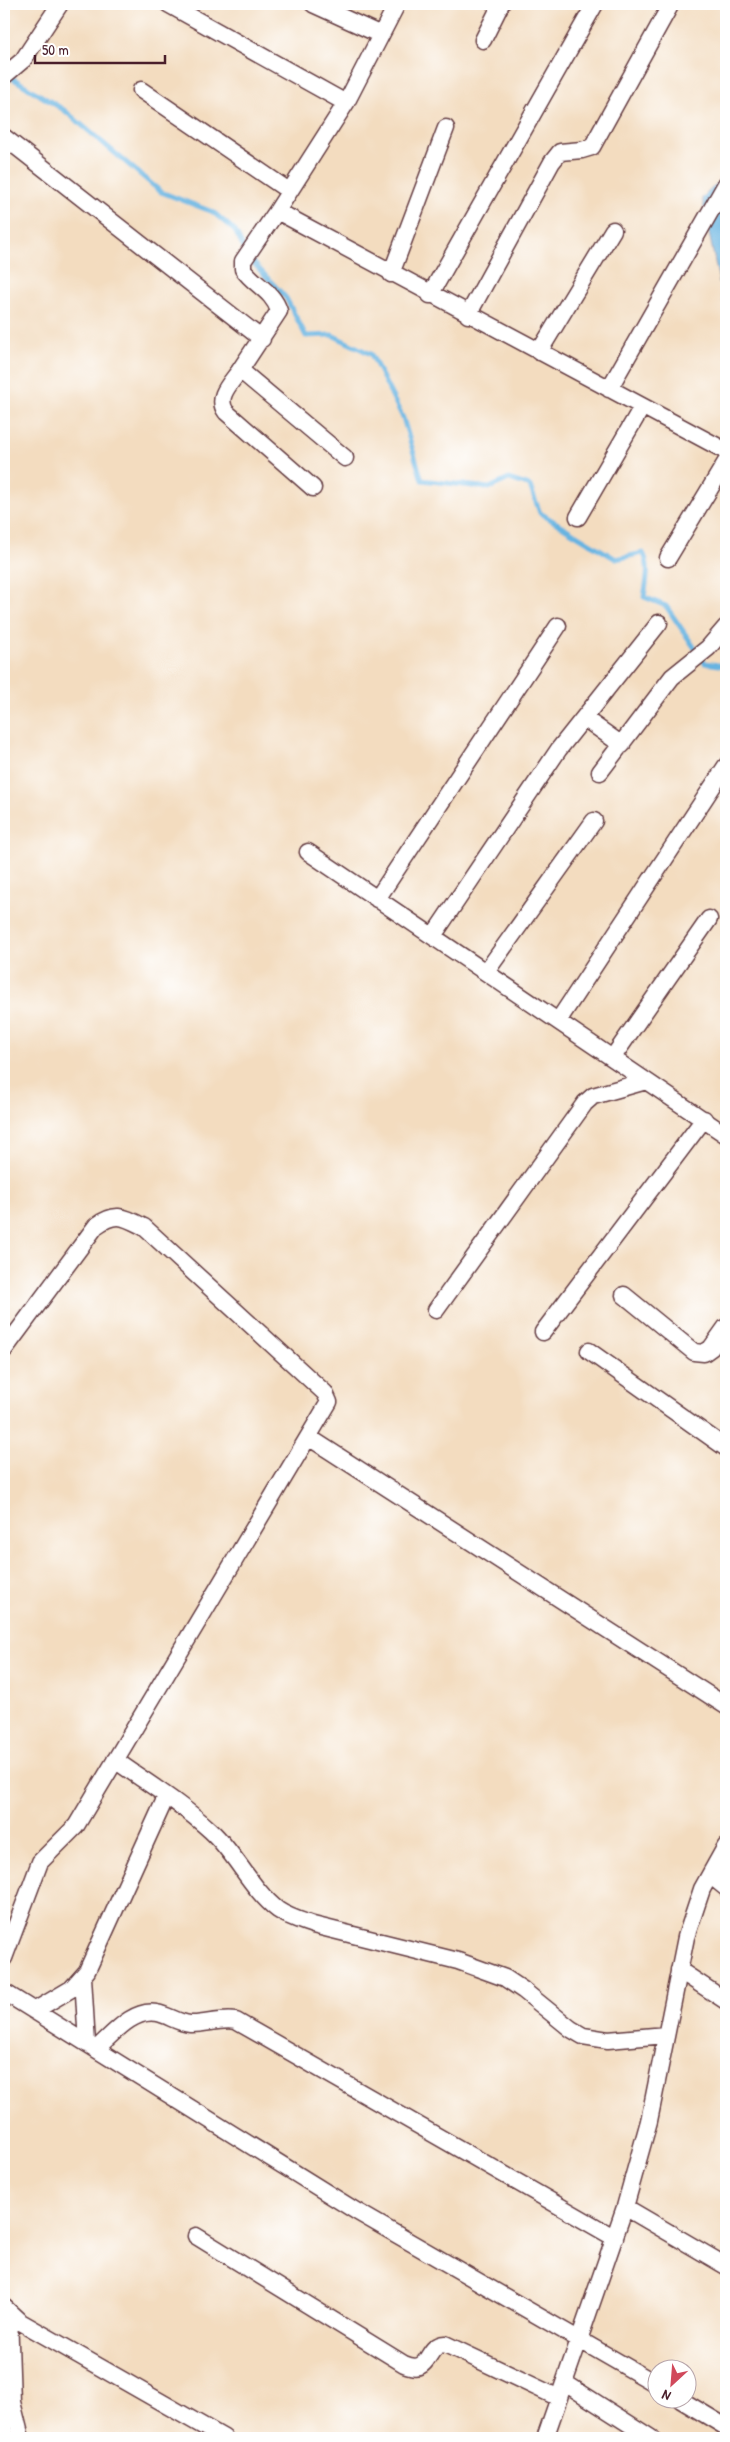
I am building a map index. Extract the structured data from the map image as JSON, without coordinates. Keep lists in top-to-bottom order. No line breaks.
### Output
{"scale_bar":"50 m","north":"bottom left"}
